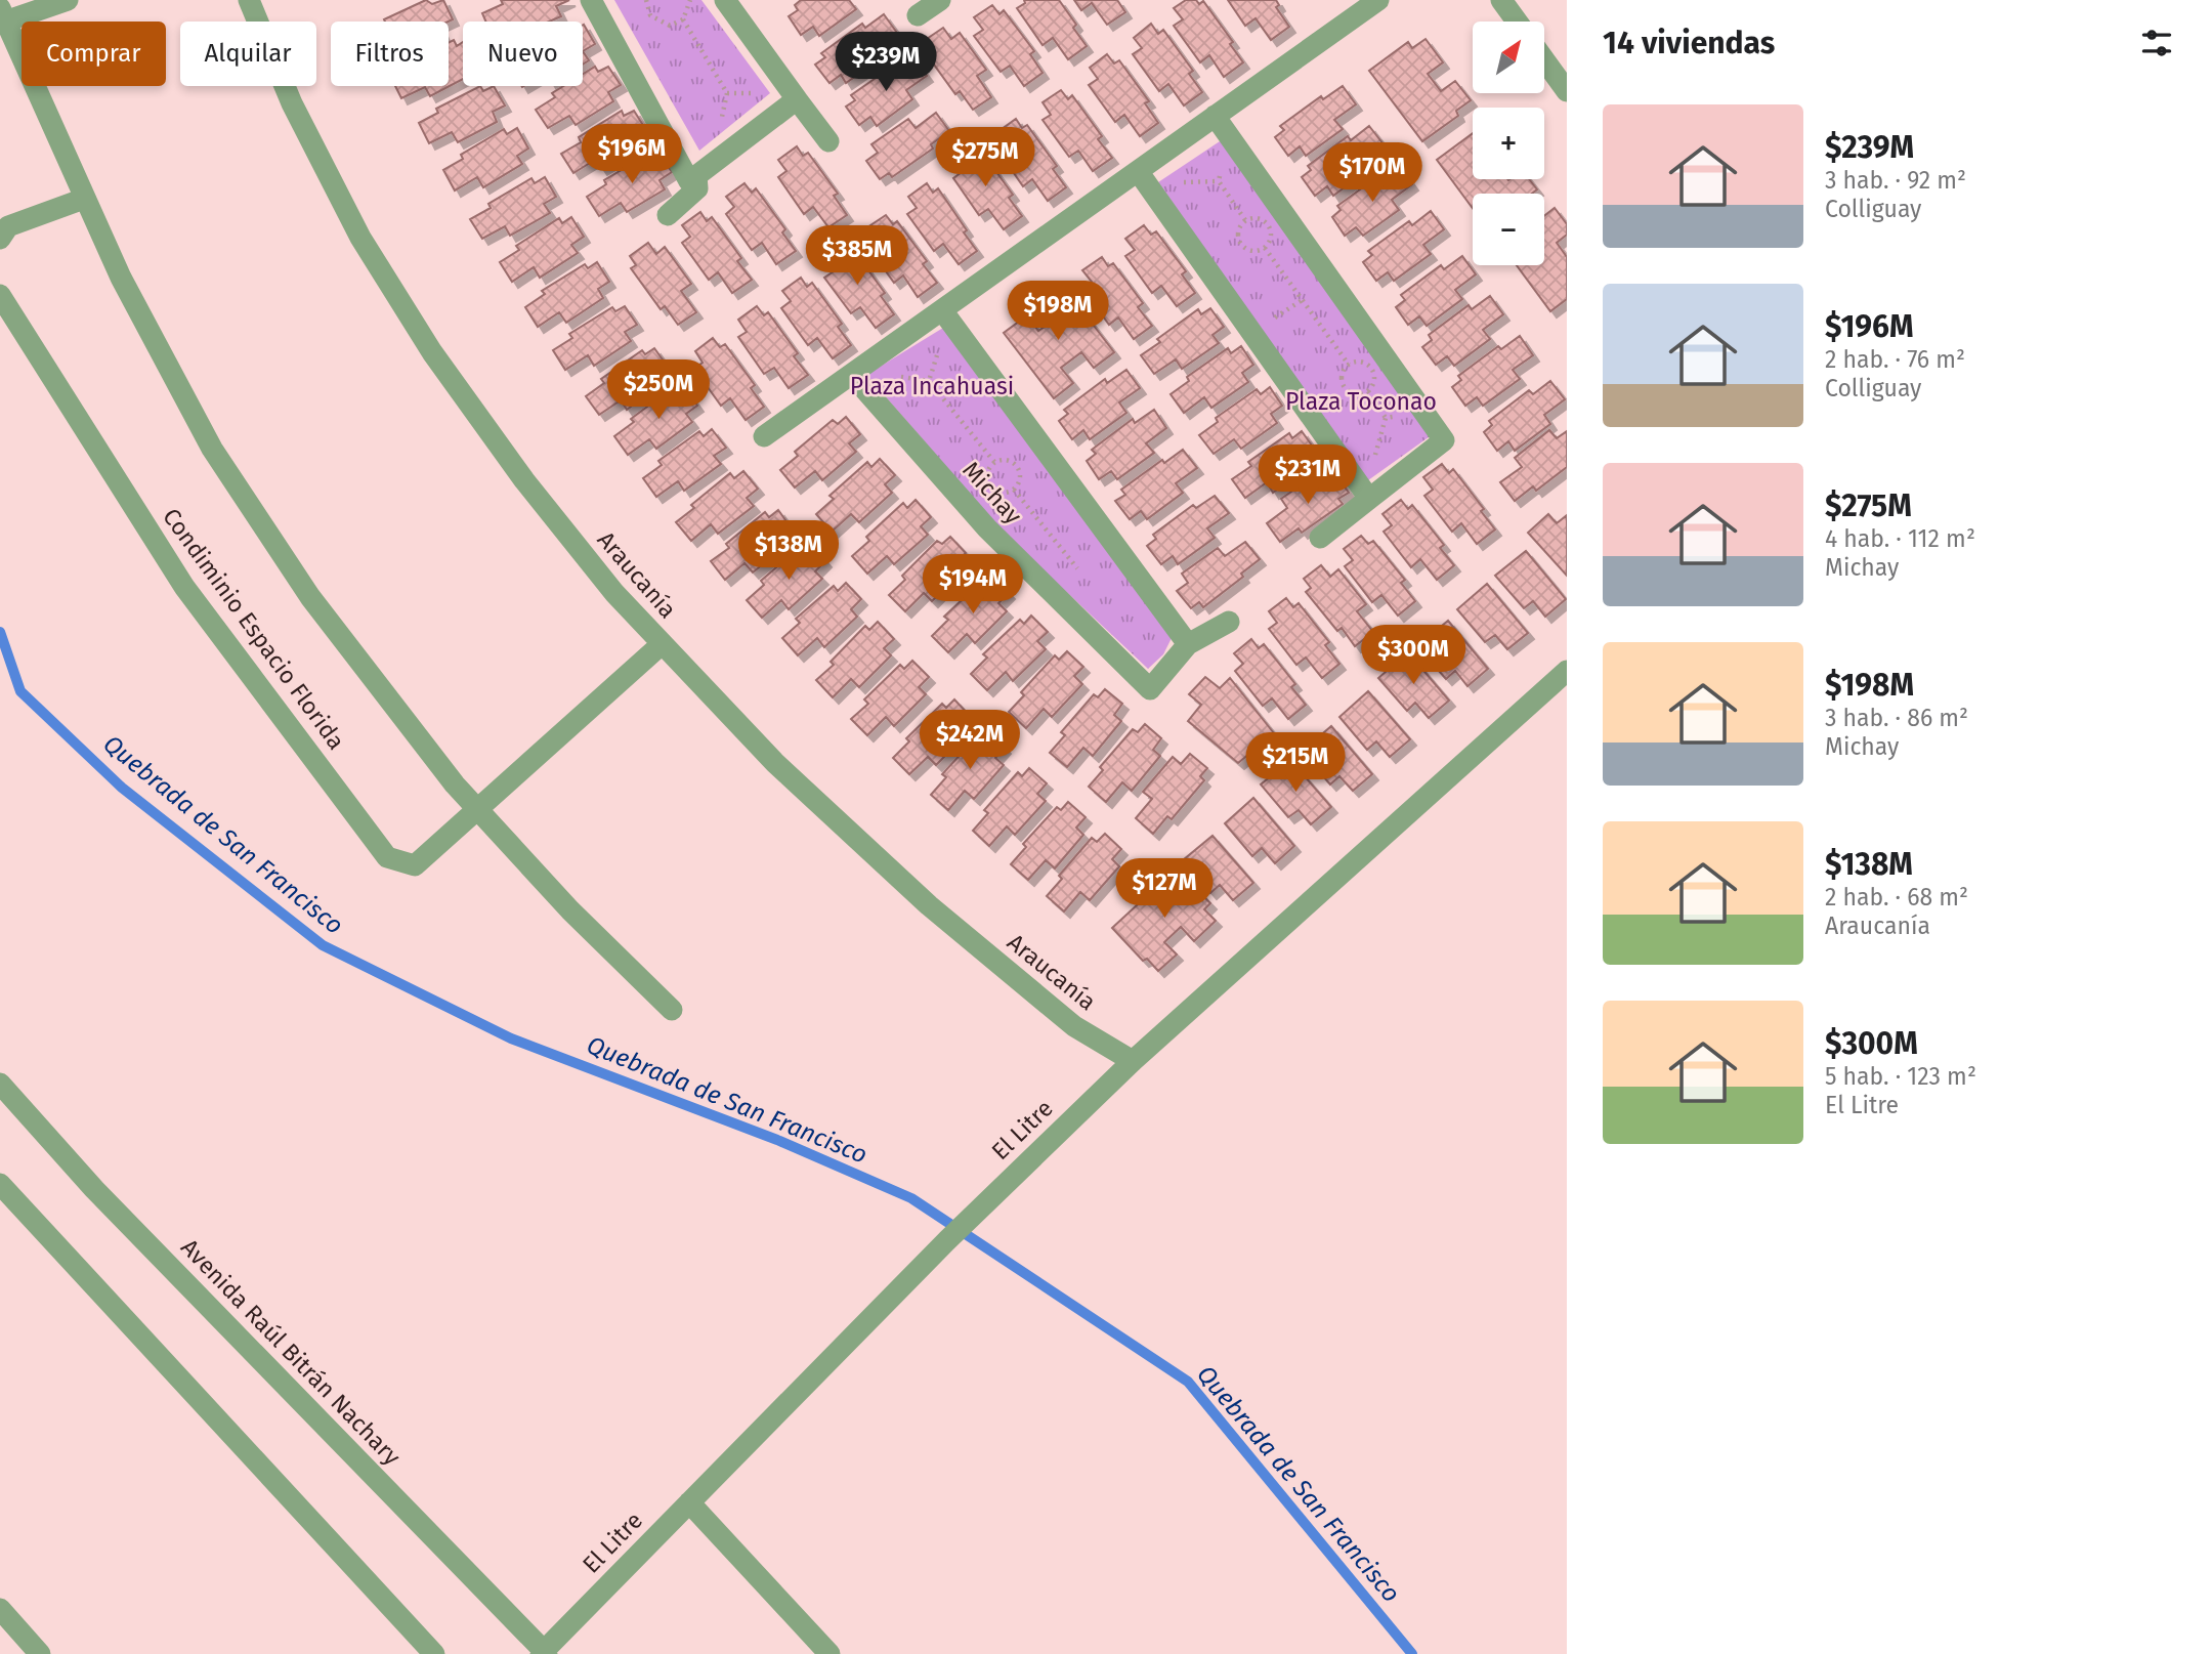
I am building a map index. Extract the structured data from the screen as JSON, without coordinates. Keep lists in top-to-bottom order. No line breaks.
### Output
{"streets":{"street":["Michay","Araucanía","Condiminio Espacio Florida","El Litre","Avenida Raúl Bitrán Nachary"]},"crossings":[["Araucanía","Condiminio Espacio Florida"],["Araucanía","El Litre"],["El Litre","Avenida Raúl Bitrán Nachary"]],"water":["Quebrada de San Francisco"],"parks":["Plaza Incahuasi","Plaza Toconao"],"north":"top right","page":{"heading":"14 viviendas","map_buttons":["+","−"],"chip":["Comprar","Alquilar","Filtros","Nuevo"],"price":["$239M","$196M","$275M","$170M","$385M","$198M","$250M","$231M","$138M","$194M","$300M","$242M","$215M","$127M"],"list":[{"name":"$239M","note":"3 hab. · 92 m² · Colliguay"},{"name":"$196M","note":"2 hab. · 76 m² · Colliguay"},{"name":"$275M","note":"4 hab. · 112 m² · Michay"},{"name":"$198M","note":"3 hab. · 86 m² · Michay"},{"name":"$138M","note":"2 hab. · 68 m² · Araucanía"},{"name":"$300M","note":"5 hab. · 123 m² · El Litre"}]}}
